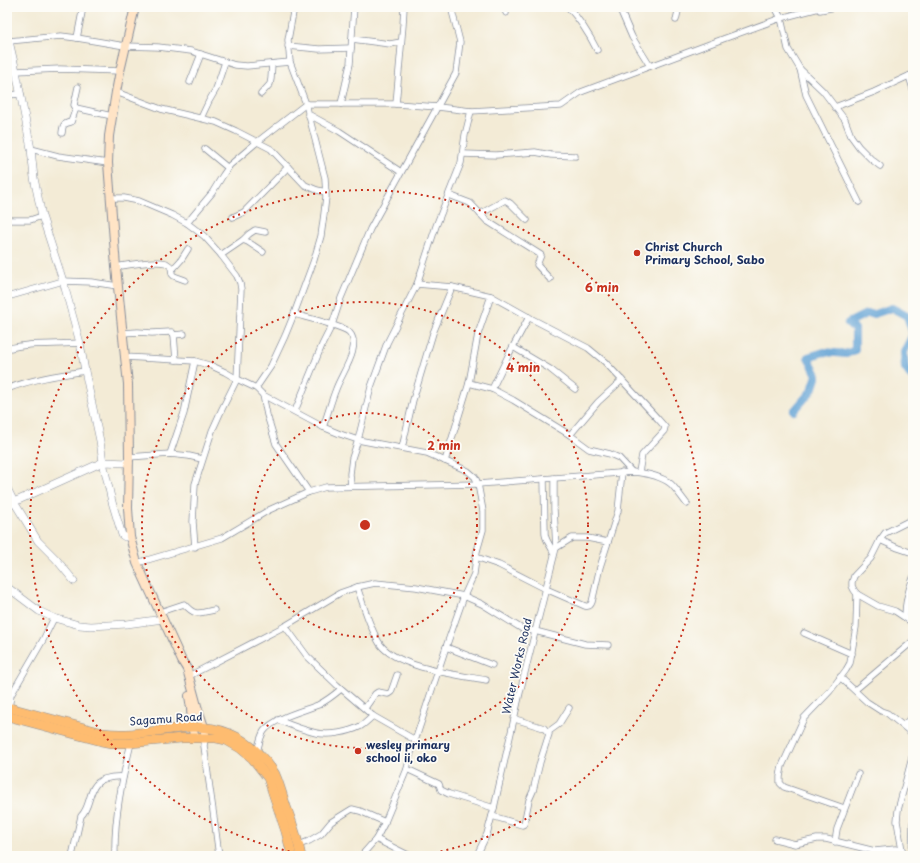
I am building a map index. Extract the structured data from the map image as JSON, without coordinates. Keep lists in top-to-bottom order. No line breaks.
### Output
{"streets":{"highway":["Sagamu Road"],"street":["Water Works Road"]},"places":["Christ Church Primary School, Sabo","wesley primary school ii, oko"],"rings":["6 min","4 min","2 min"]}
